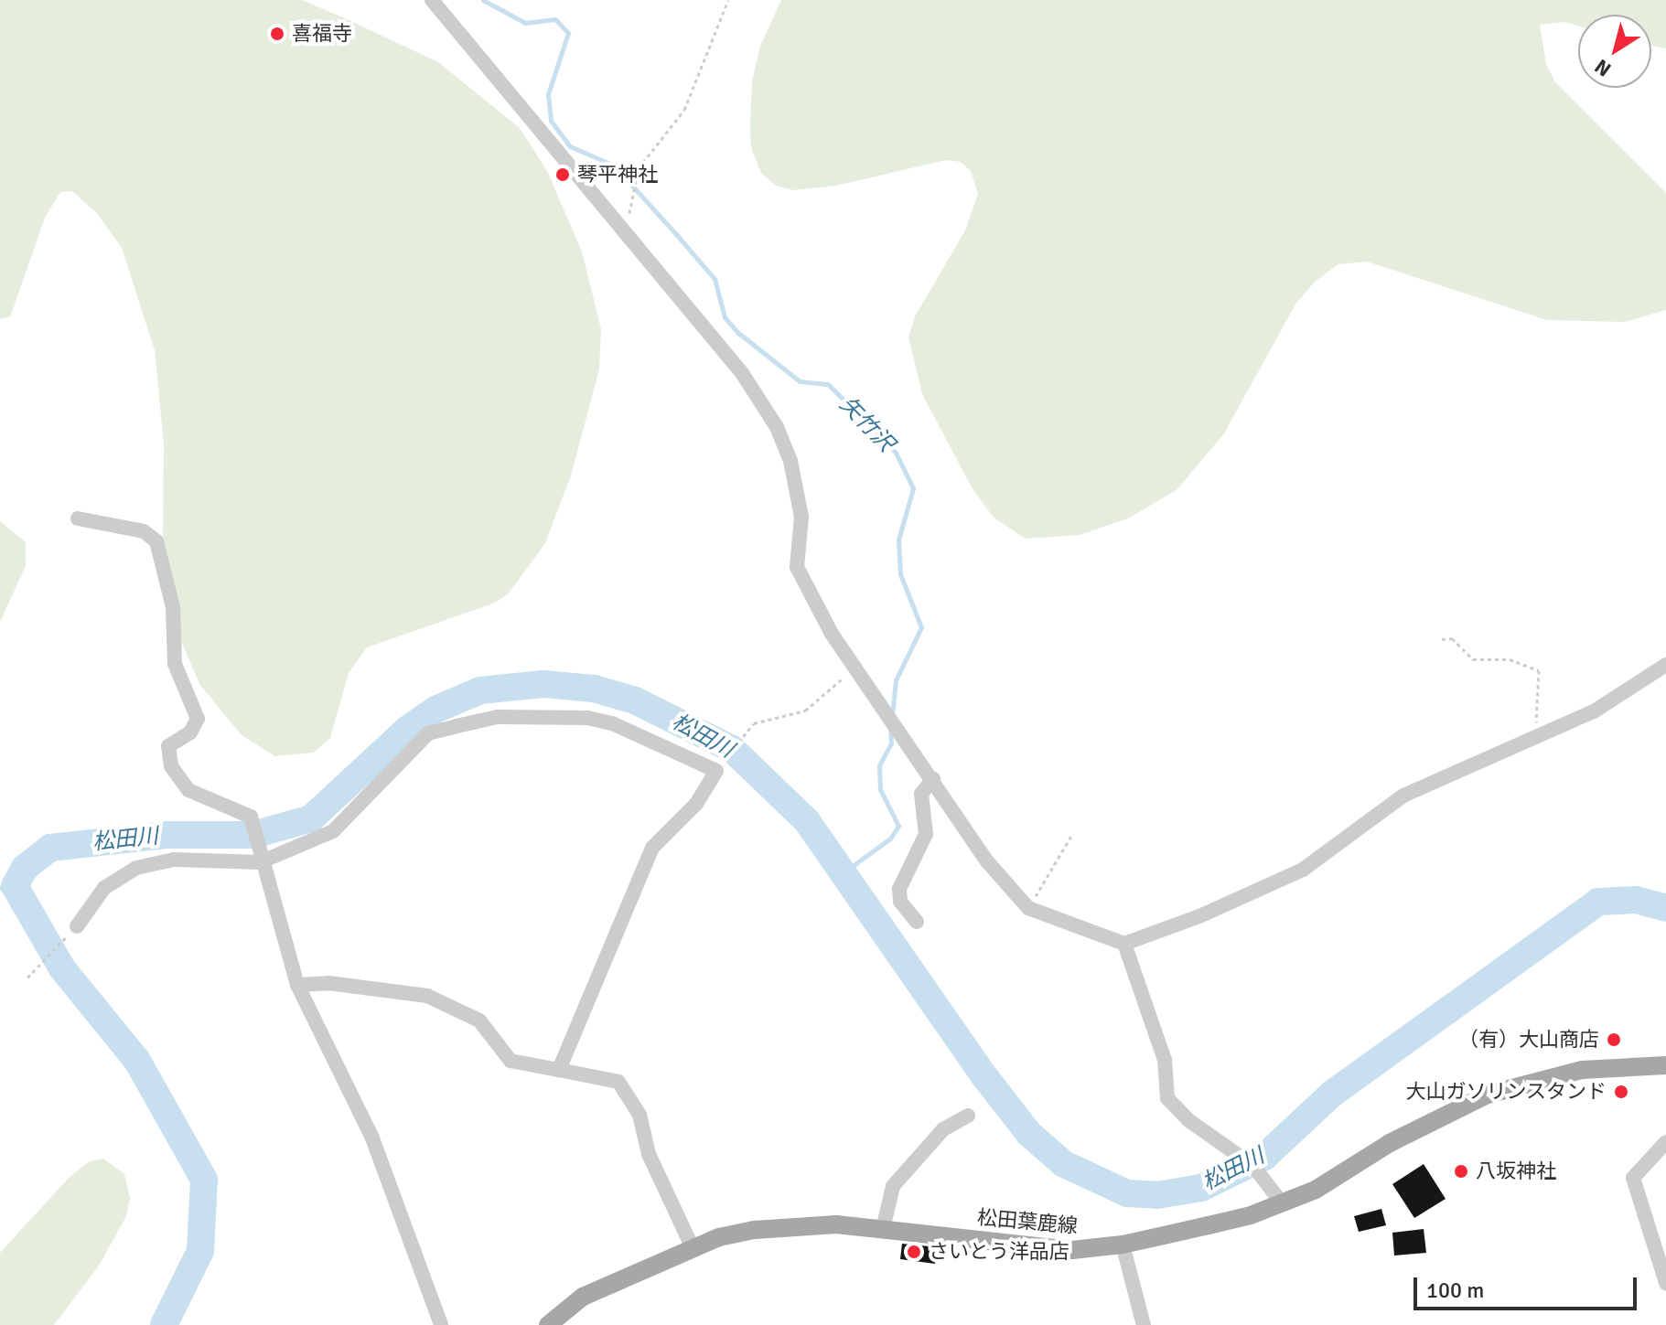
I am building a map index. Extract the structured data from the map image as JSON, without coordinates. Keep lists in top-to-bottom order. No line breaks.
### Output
{"streets":{"main road":["松田葉鹿線"]},"water":["矢竹沢","松田川"],"places":["喜福寺","琴平神社","（有）大山商店","大山ガソリンスタンド","八坂神社","さいとう洋品店"],"scale_bar":"100 m","north":"bottom left"}
